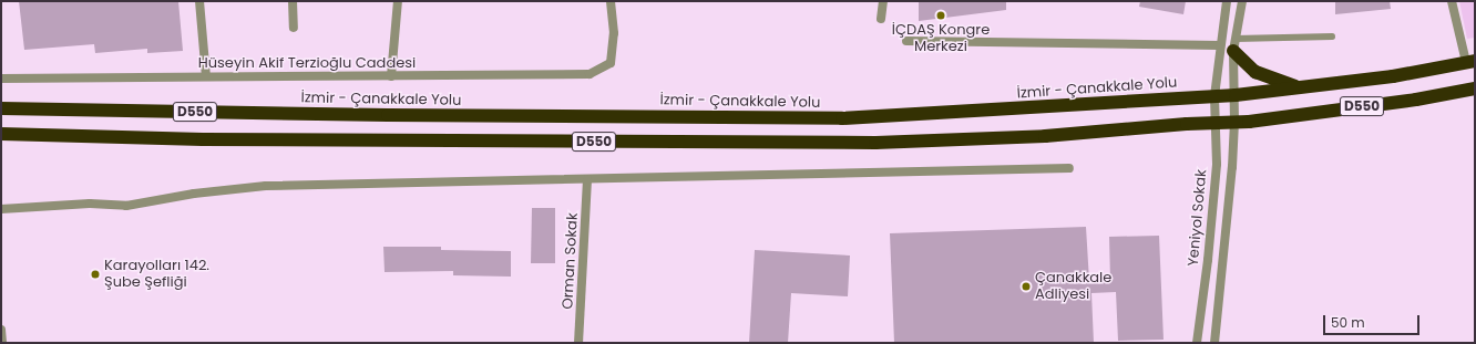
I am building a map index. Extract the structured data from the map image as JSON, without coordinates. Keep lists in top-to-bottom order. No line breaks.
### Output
{"streets":{"highway":["İzmir - Çanakkale Yolu","D550"],"street":["Hüseyin Akif Terzioğlu Caddesi","Yeniyol Sokak","Orman Sokak"]},"crossings":[["İzmir - Çanakkale Yolu","Yeniyol Sokak"],["D550","Yeniyol Sokak"]],"places":["İÇDAŞ Kongre Merkezi","Karayolları 142. Şube Şefliği","Çanakkale Adliyesi"],"scale_bar":"50 m"}
